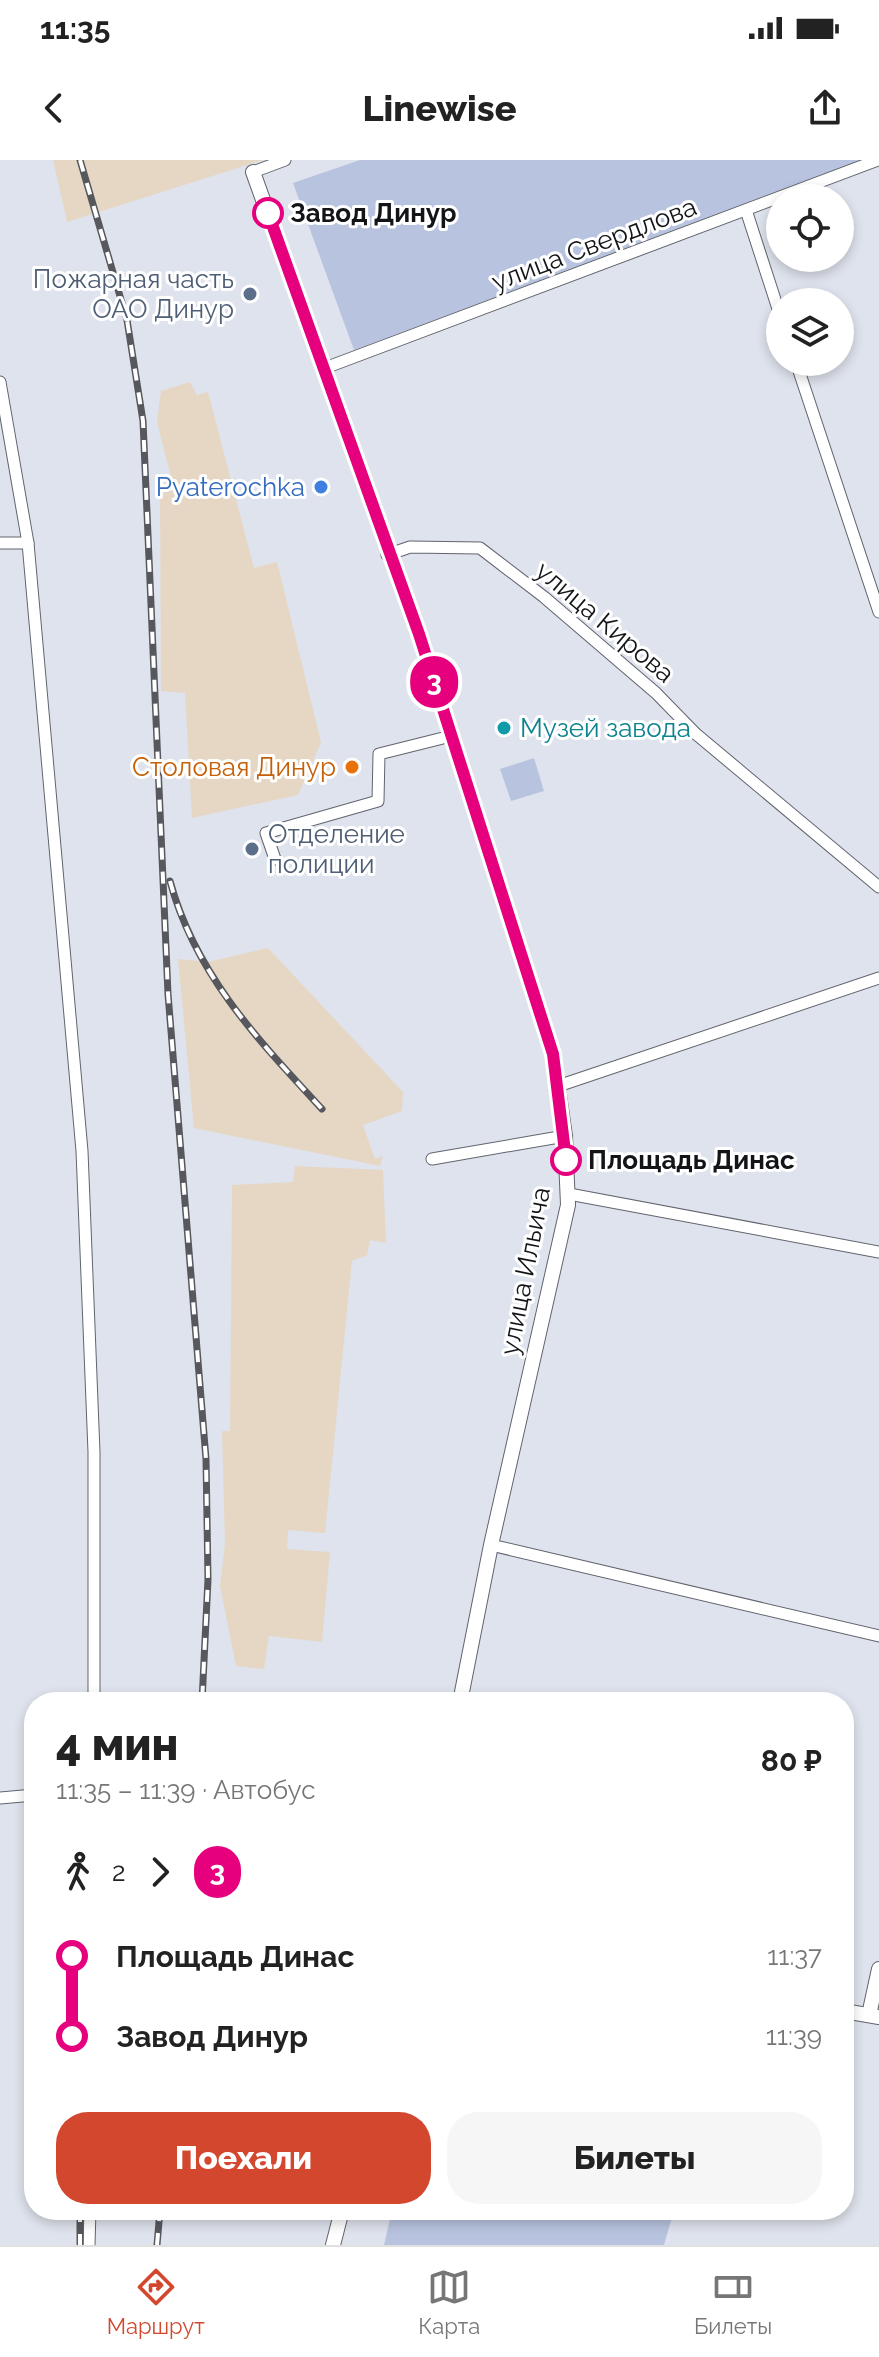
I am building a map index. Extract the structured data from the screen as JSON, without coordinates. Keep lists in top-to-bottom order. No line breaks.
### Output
{"streets":{"street":["улица Свердлова","улица Кирова","улица Ильича"]},"crossings":[["улица Свердлова","улица Ильича"],["улица Кирова","улица Ильича"]],"places":["Завод Динур","Пожарная часть ОАО Динур","Pyaterochka","Музей завода","Столовая Динур","Отделение полиции","Площадь Динас"],"lines":["bus line 3"],"page":{"status":"11:35","header":"Linewise","on_map":"3","heading":["4 мин","11:35 – 11:39 · Автобус","80 ₽"],"legs":["2","3"],"list":[{"name":"Площадь Динас","value":"11:37"},{"name":"Завод Динур","value":"11:39"}],"buttons":["Поехали","Билеты"],"tabs":["Маршрут","Карта","Билеты"]}}
